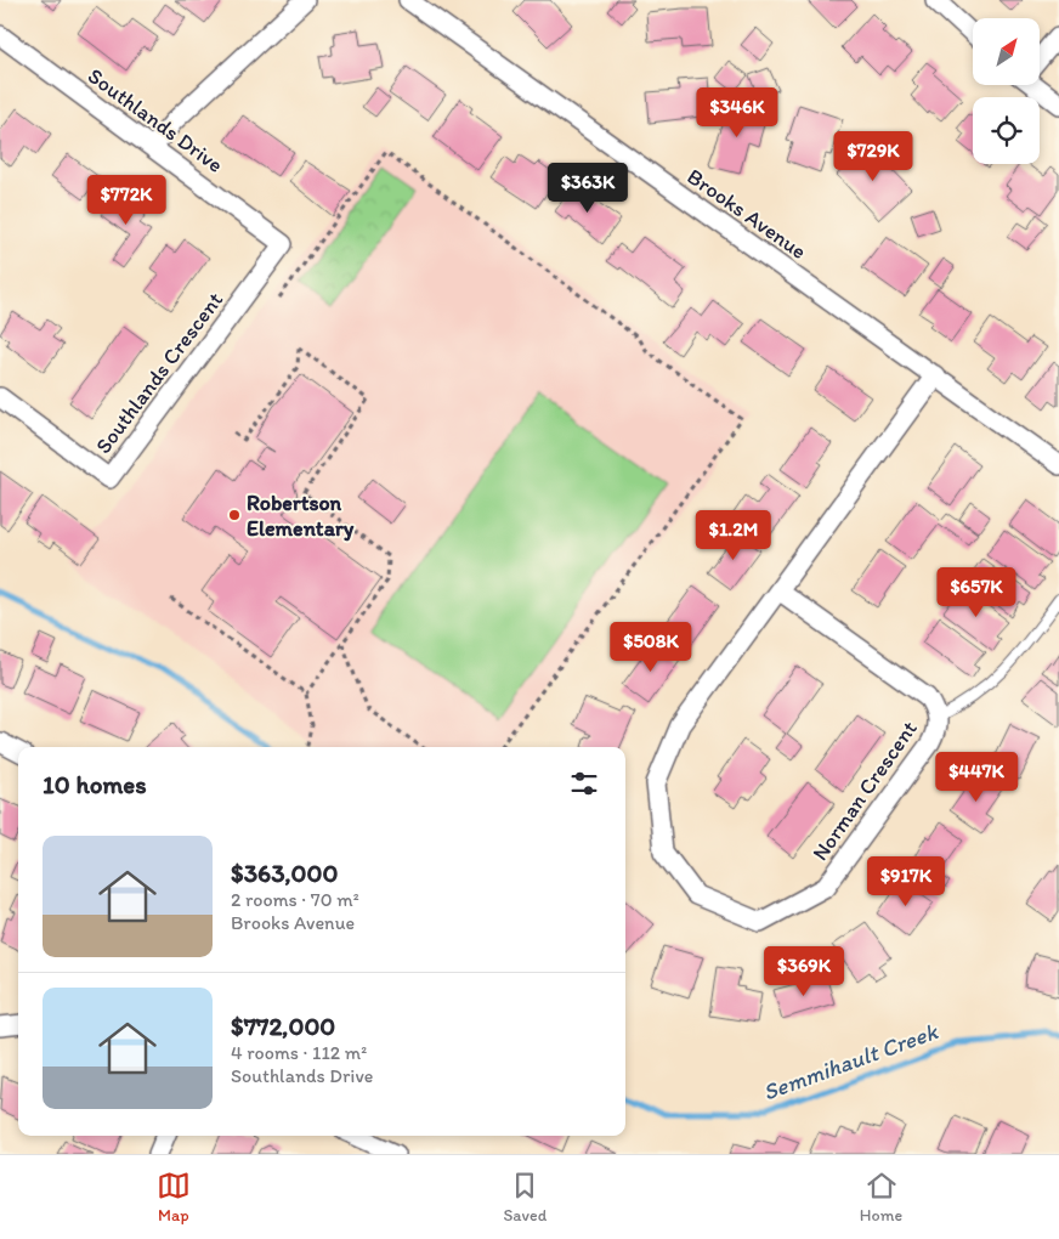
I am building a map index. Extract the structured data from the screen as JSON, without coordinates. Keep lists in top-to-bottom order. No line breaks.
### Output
{"streets":{"street":["Southlands Drive","Brooks Avenue","Southlands Crescent","Norman Crescent"]},"crossings":[["Southlands Drive","Southlands Crescent"],["Brooks Avenue","Norman Crescent"]],"water":["Semmihault Creek"],"places":["Robertson Elementary"],"north":"top right","page":{"price":["$346K","$729K","$363K","$772K","$1.2M","$657K","$508K","$447K","$917K","$369K"],"heading":"10 homes","list":[{"name":"$363,000","note":"2 rooms · 70 m² · Brooks Avenue"},{"name":"$772,000","note":"4 rooms · 112 m² · Southlands Drive"}],"tabs":["Map","Saved","Home"]}}
